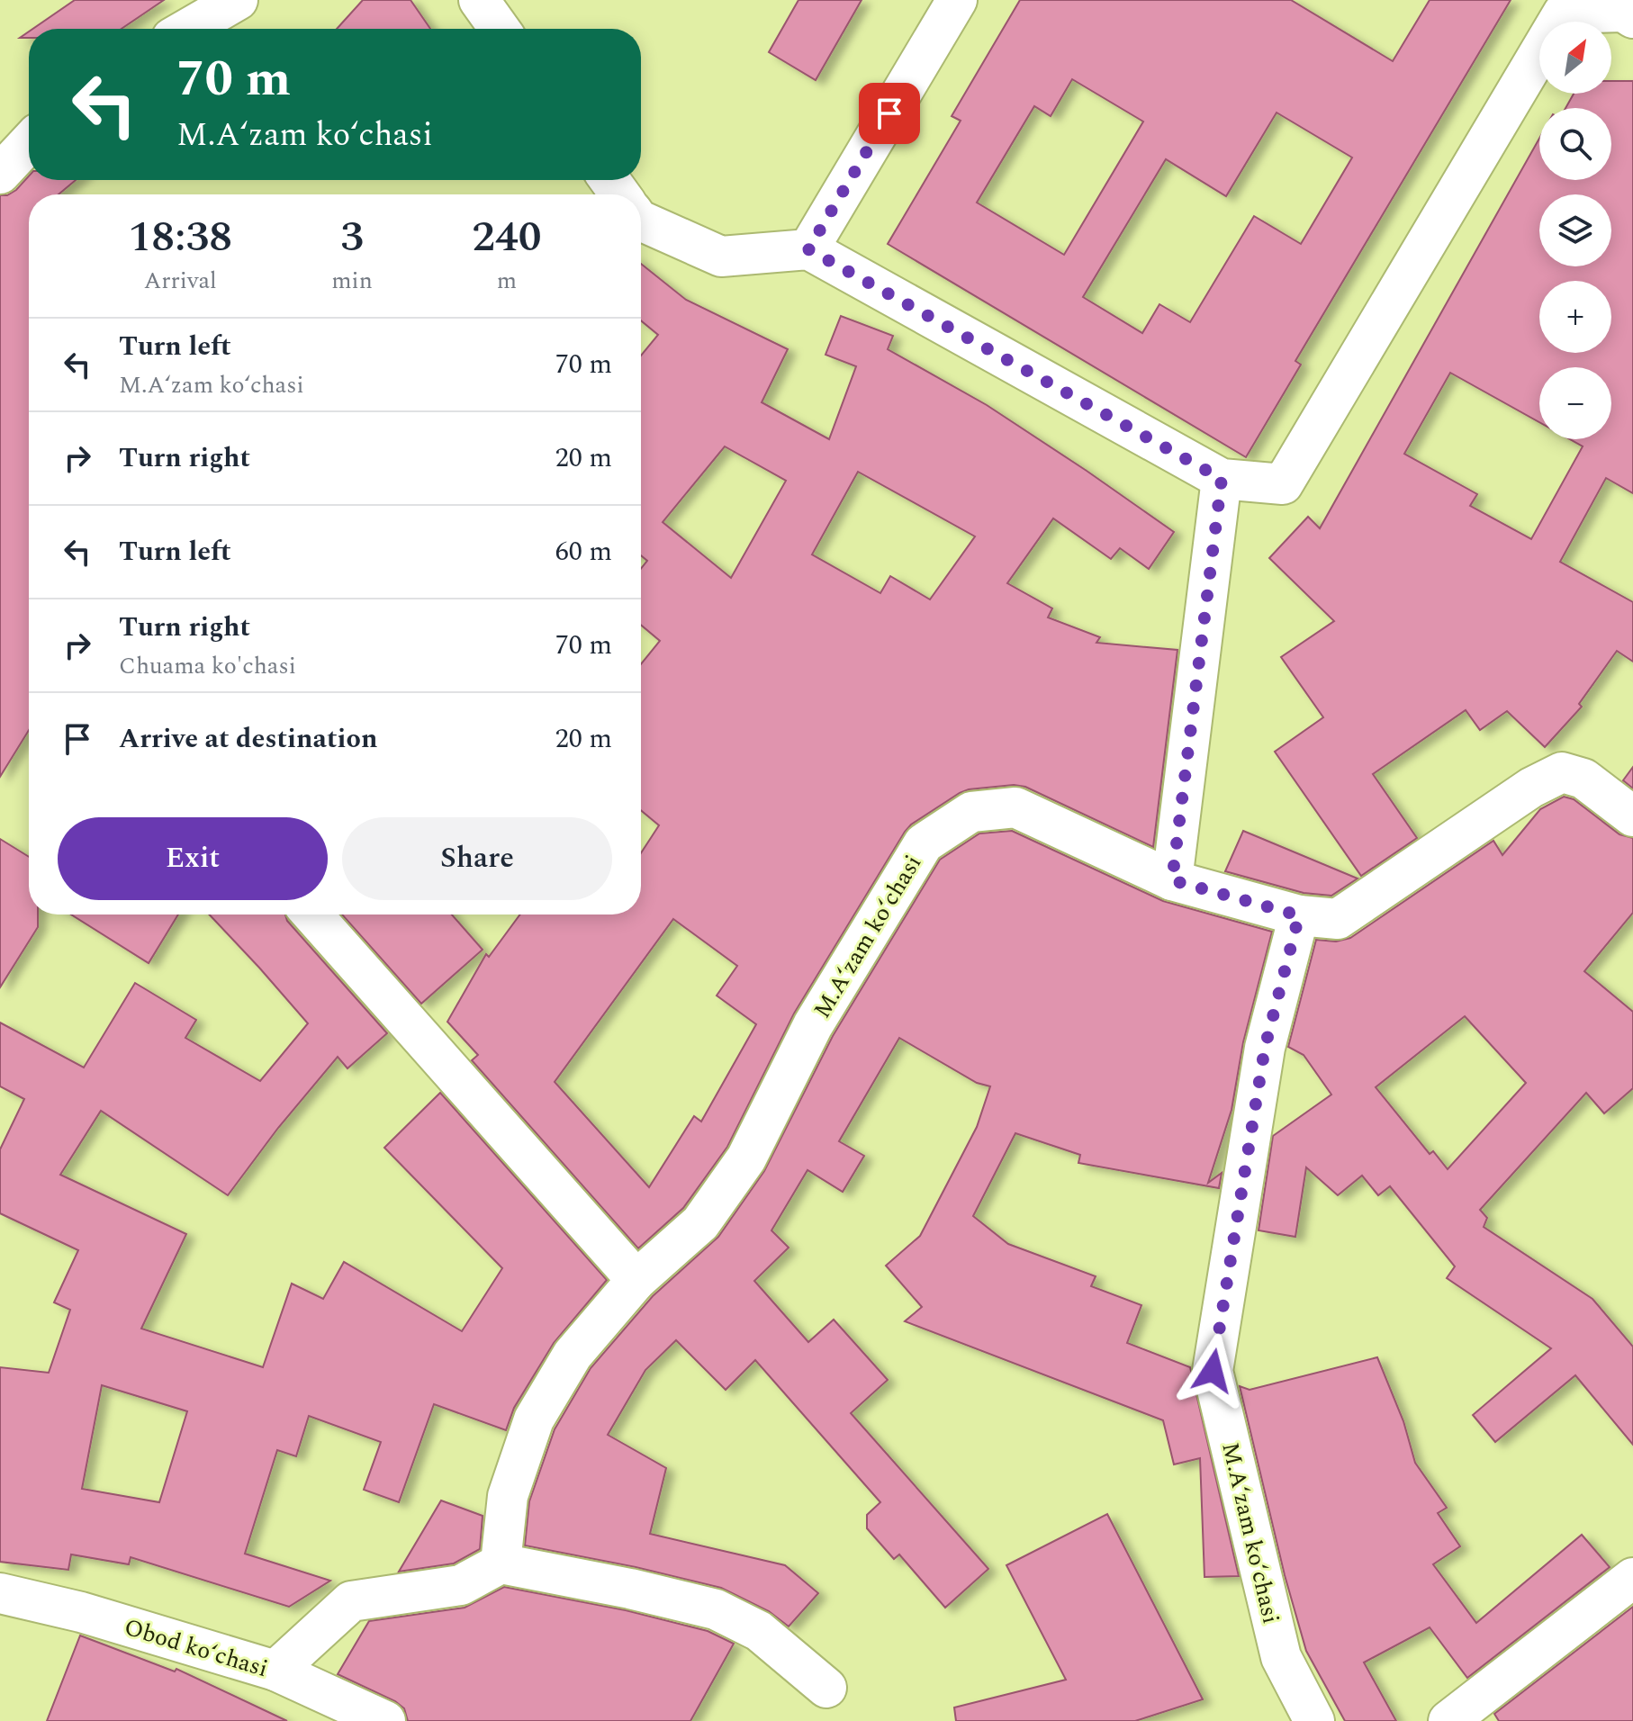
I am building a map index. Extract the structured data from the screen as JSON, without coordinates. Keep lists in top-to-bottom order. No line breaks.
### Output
{"streets":{"street":["M.Aʻzam koʻchasi","Obod koʻchasi"]},"north":"top right","page":{"map_buttons":["+","−"],"turn":["70 m","M.Aʻzam koʻchasi"],"eta":["18:38","Arrival","3","min","240","m"],"list":[{"name":"Turn left","note":"M.Aʻzam koʻchasi","value":"70 m"},{"name":"Turn right","value":"20 m"},{"name":"Turn left","value":"60 m"},{"name":"Turn right","note":"Chuama ko'chasi","value":"70 m"},{"name":"Arrive at destination","value":"20 m"}],"buttons":["Exit","Share"]}}
